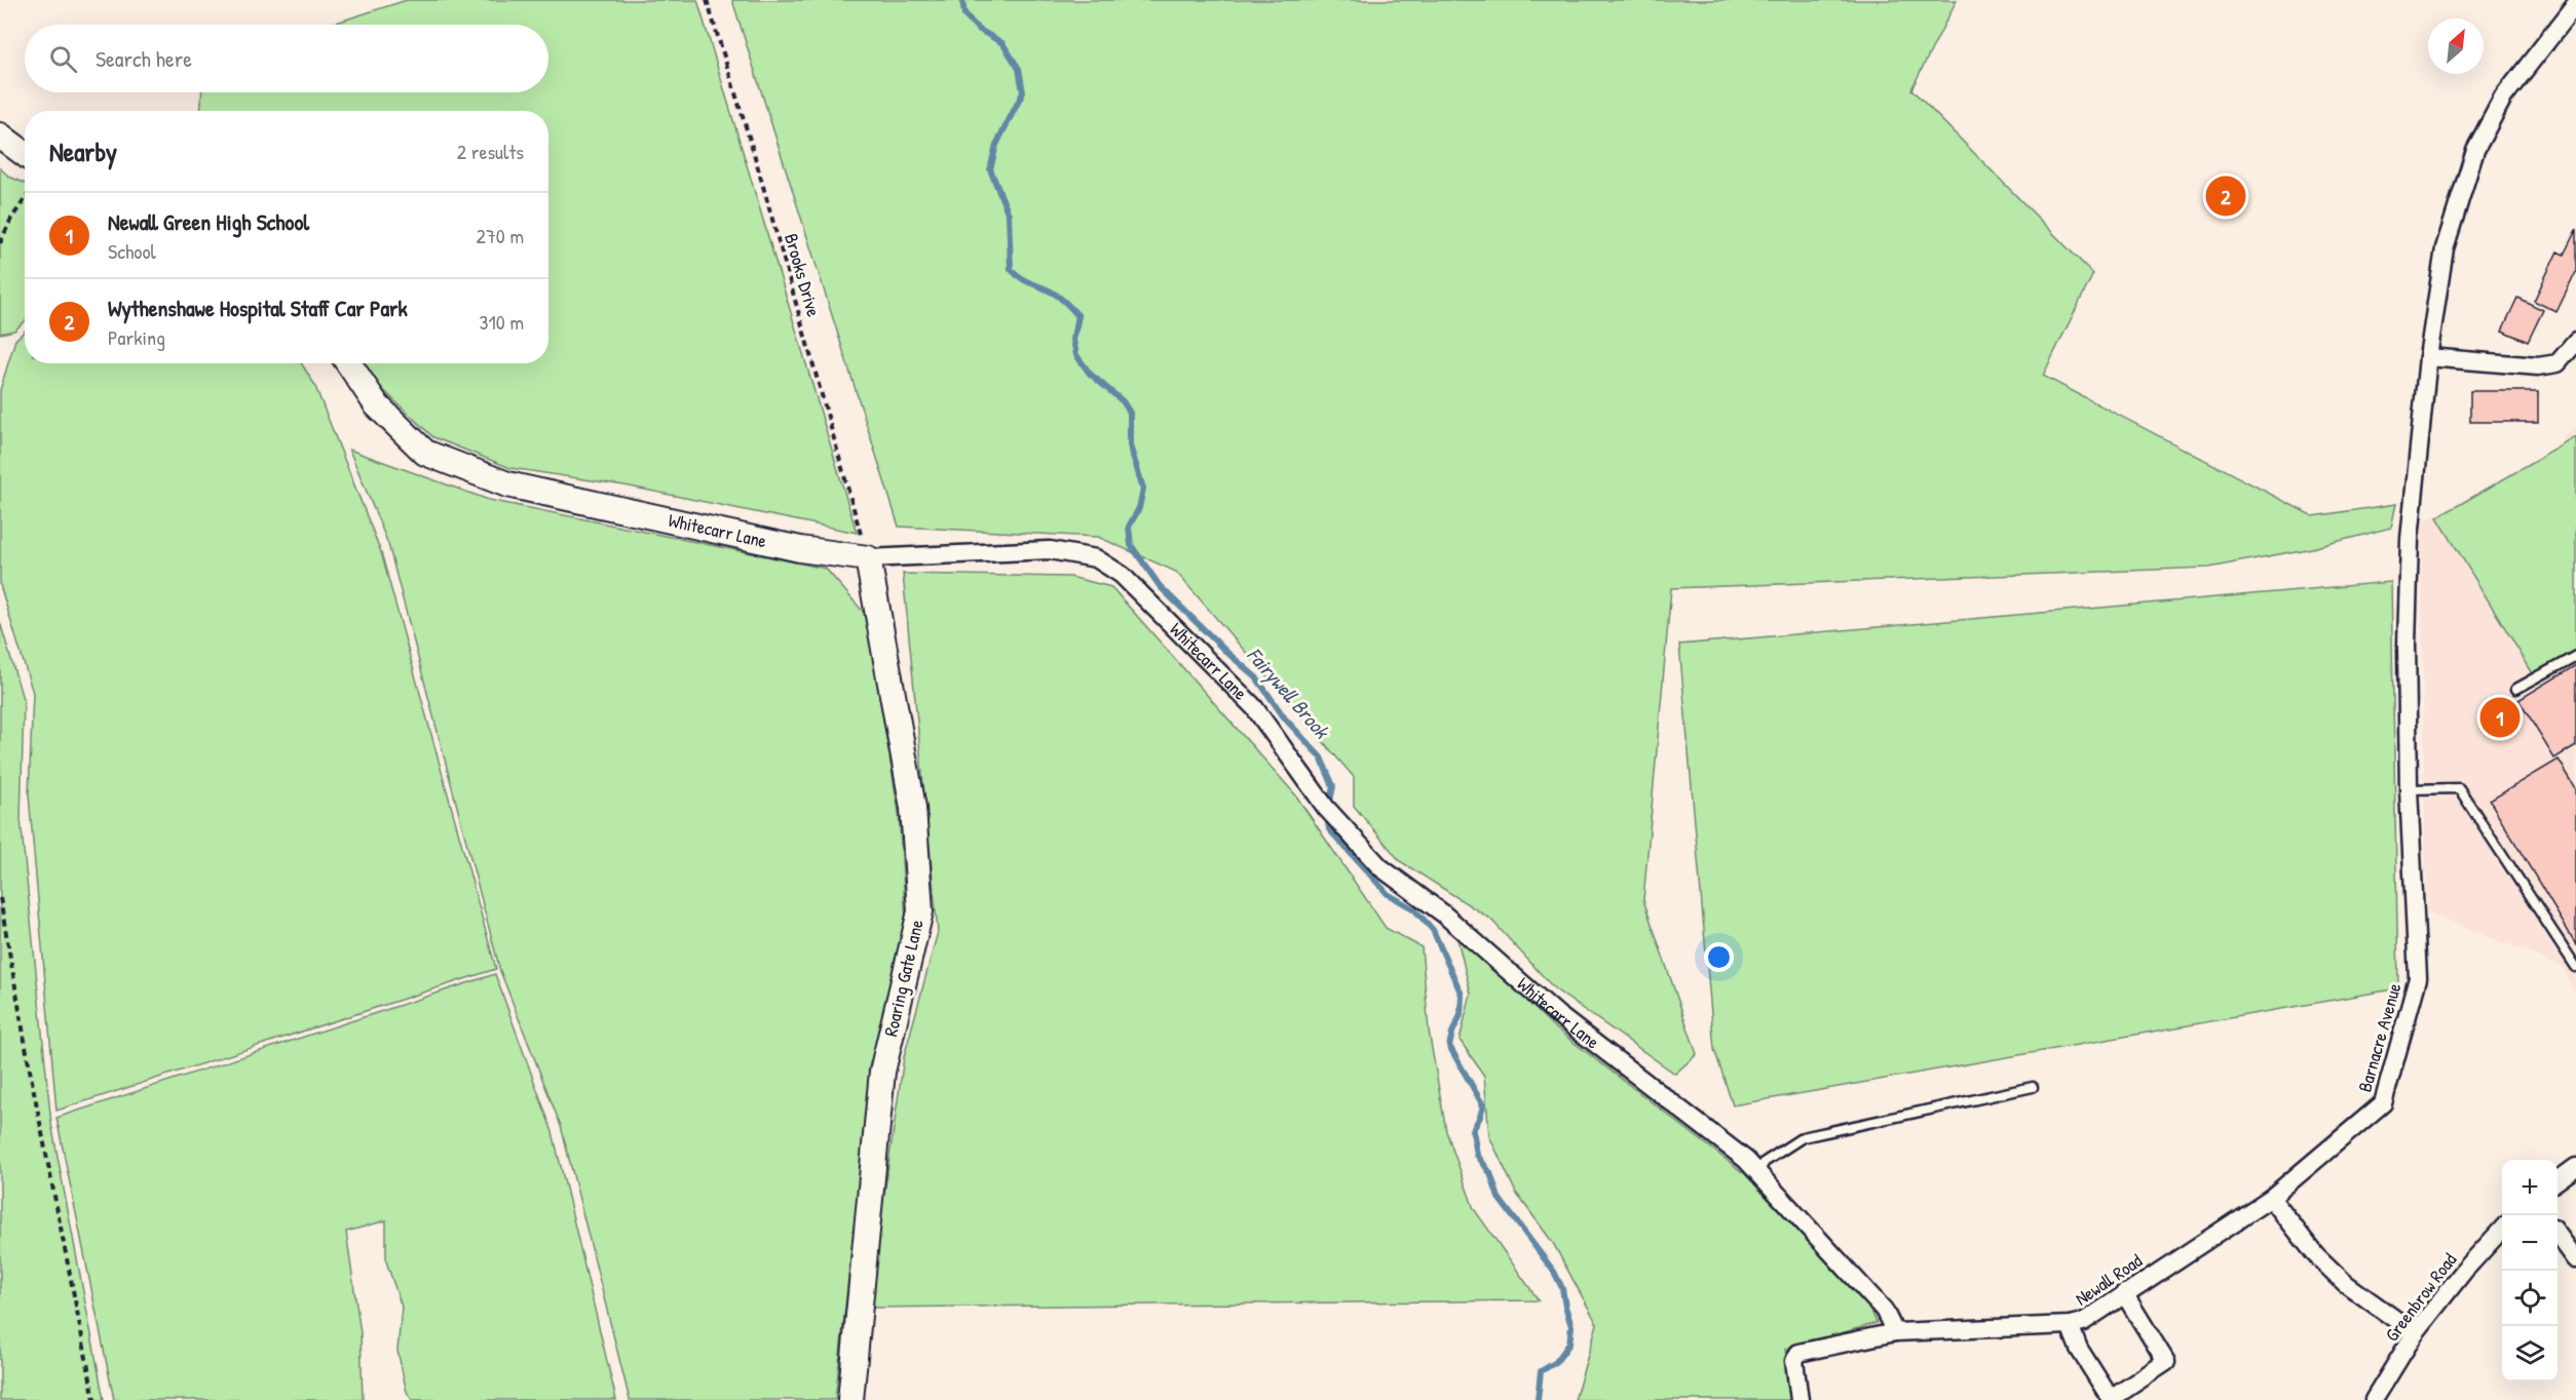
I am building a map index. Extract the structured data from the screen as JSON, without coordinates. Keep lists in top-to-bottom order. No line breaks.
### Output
{"streets":{"street":["Whitecarr Lane","Roaring Gate Lane","Barnacre Avenue","Newall Road","Greenbrow Road"],"path":["Brooks Drive"]},"crossings":[["Brooks Drive","Whitecarr Lane"],["Brooks Drive","Roaring Gate Lane"],["Whitecarr Lane","Roaring Gate Lane"],["Whitecarr Lane","Newall Road"],["Barnacre Avenue","Newall Road"]],"water":["Fairywell Brook"],"north":"top right","page":{"search":"Search here","heading":["Nearby","2 results"],"pins":["2","1"],"list":[{"mark":"1","name":"Newall Green High School","note":"School","value":"270 m"},{"mark":"2","name":"Wythenshawe Hospital Staff Car Park","note":"Parking","value":"310 m"}],"map_buttons":["+","−"]}}
